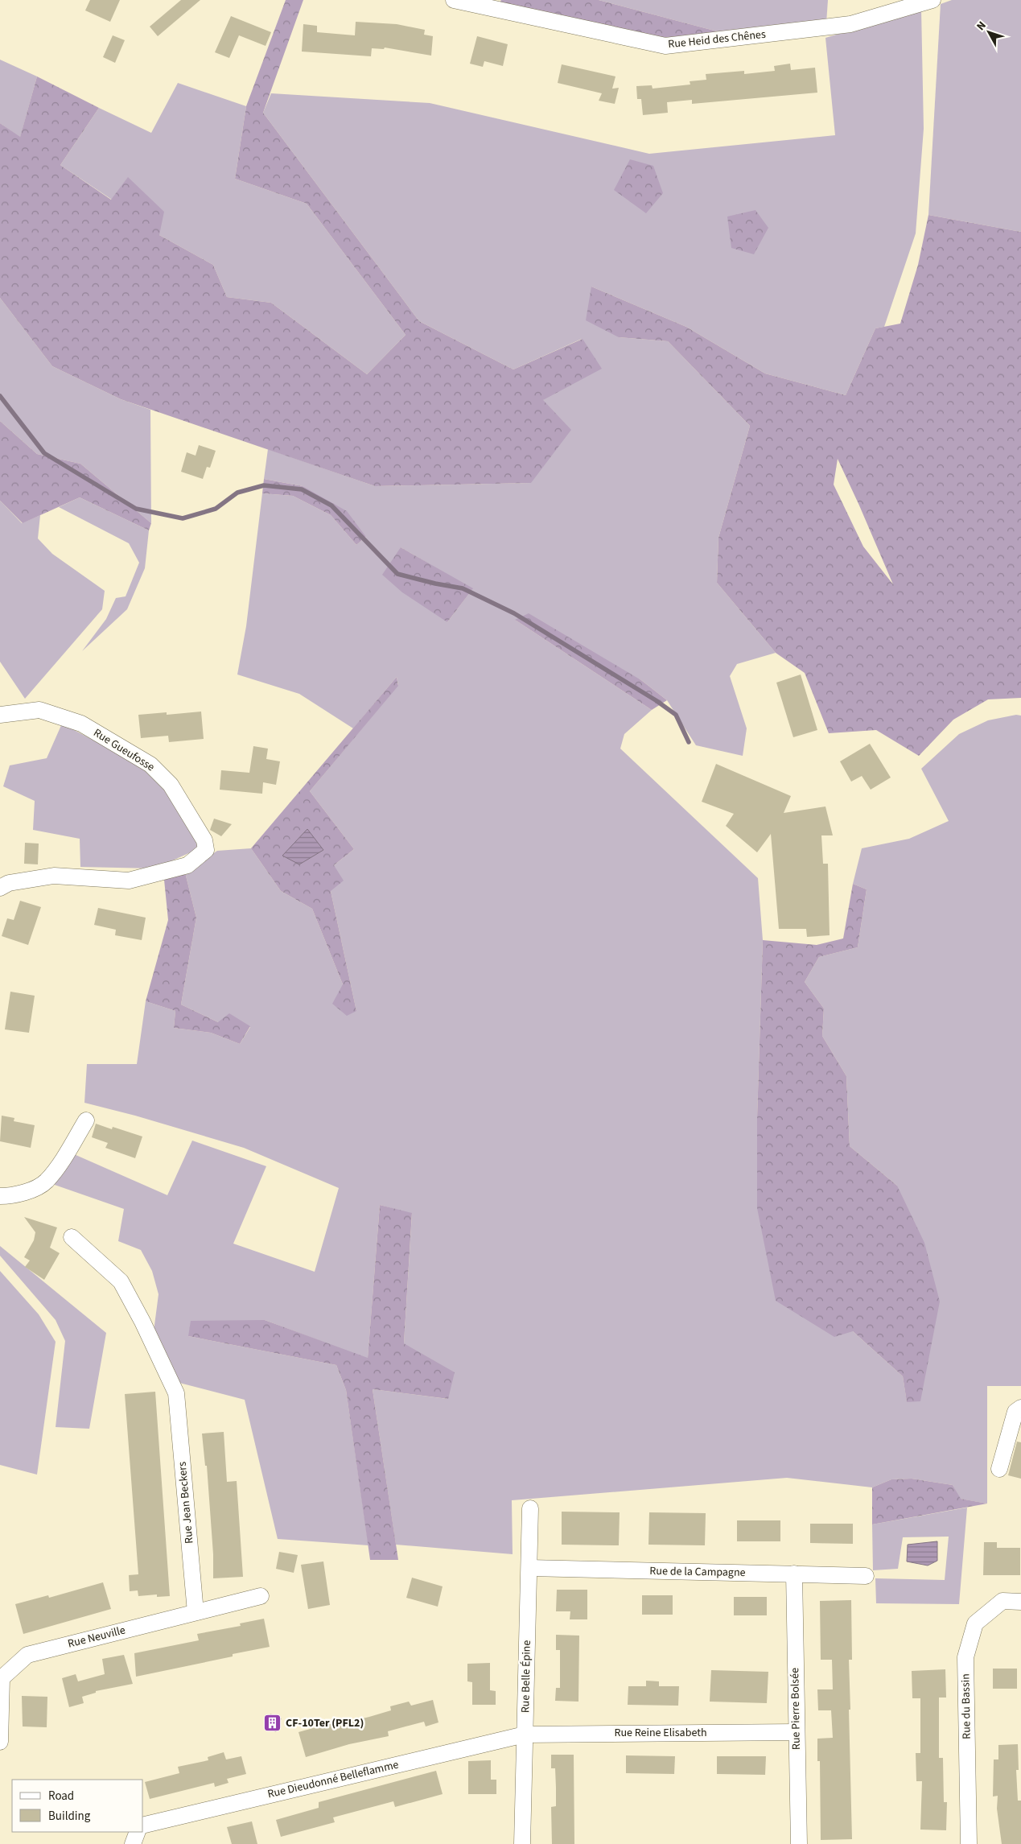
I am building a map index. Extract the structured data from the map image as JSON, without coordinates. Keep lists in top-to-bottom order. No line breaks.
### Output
{"streets":{"street":["Rue Heid des Chênes","Rue Gueufosse","Rue Jean Beckers","Rue de la Campagne","Rue Neuville","Rue Belle Épine","Rue du Bassin","Rue Pierre Bolsée","Rue Reine Elisabeth","Rue Dieudonné Belleflamme"]},"crossings":[["Rue Jean Beckers","Rue Neuville"],["Rue de la Campagne","Rue Belle Épine"],["Rue de la Campagne","Rue Pierre Bolsée"],["Rue Belle Épine","Rue Reine Elisabeth"],["Rue Belle Épine","Rue Dieudonné Belleflamme"],["Rue Pierre Bolsée","Rue Reine Elisabeth"],["Rue Reine Elisabeth","Rue Dieudonné Belleflamme"]],"places":{"building":["CF-10Ter (PFL2)"]},"legend":["Road","Building"],"north":"top left"}
